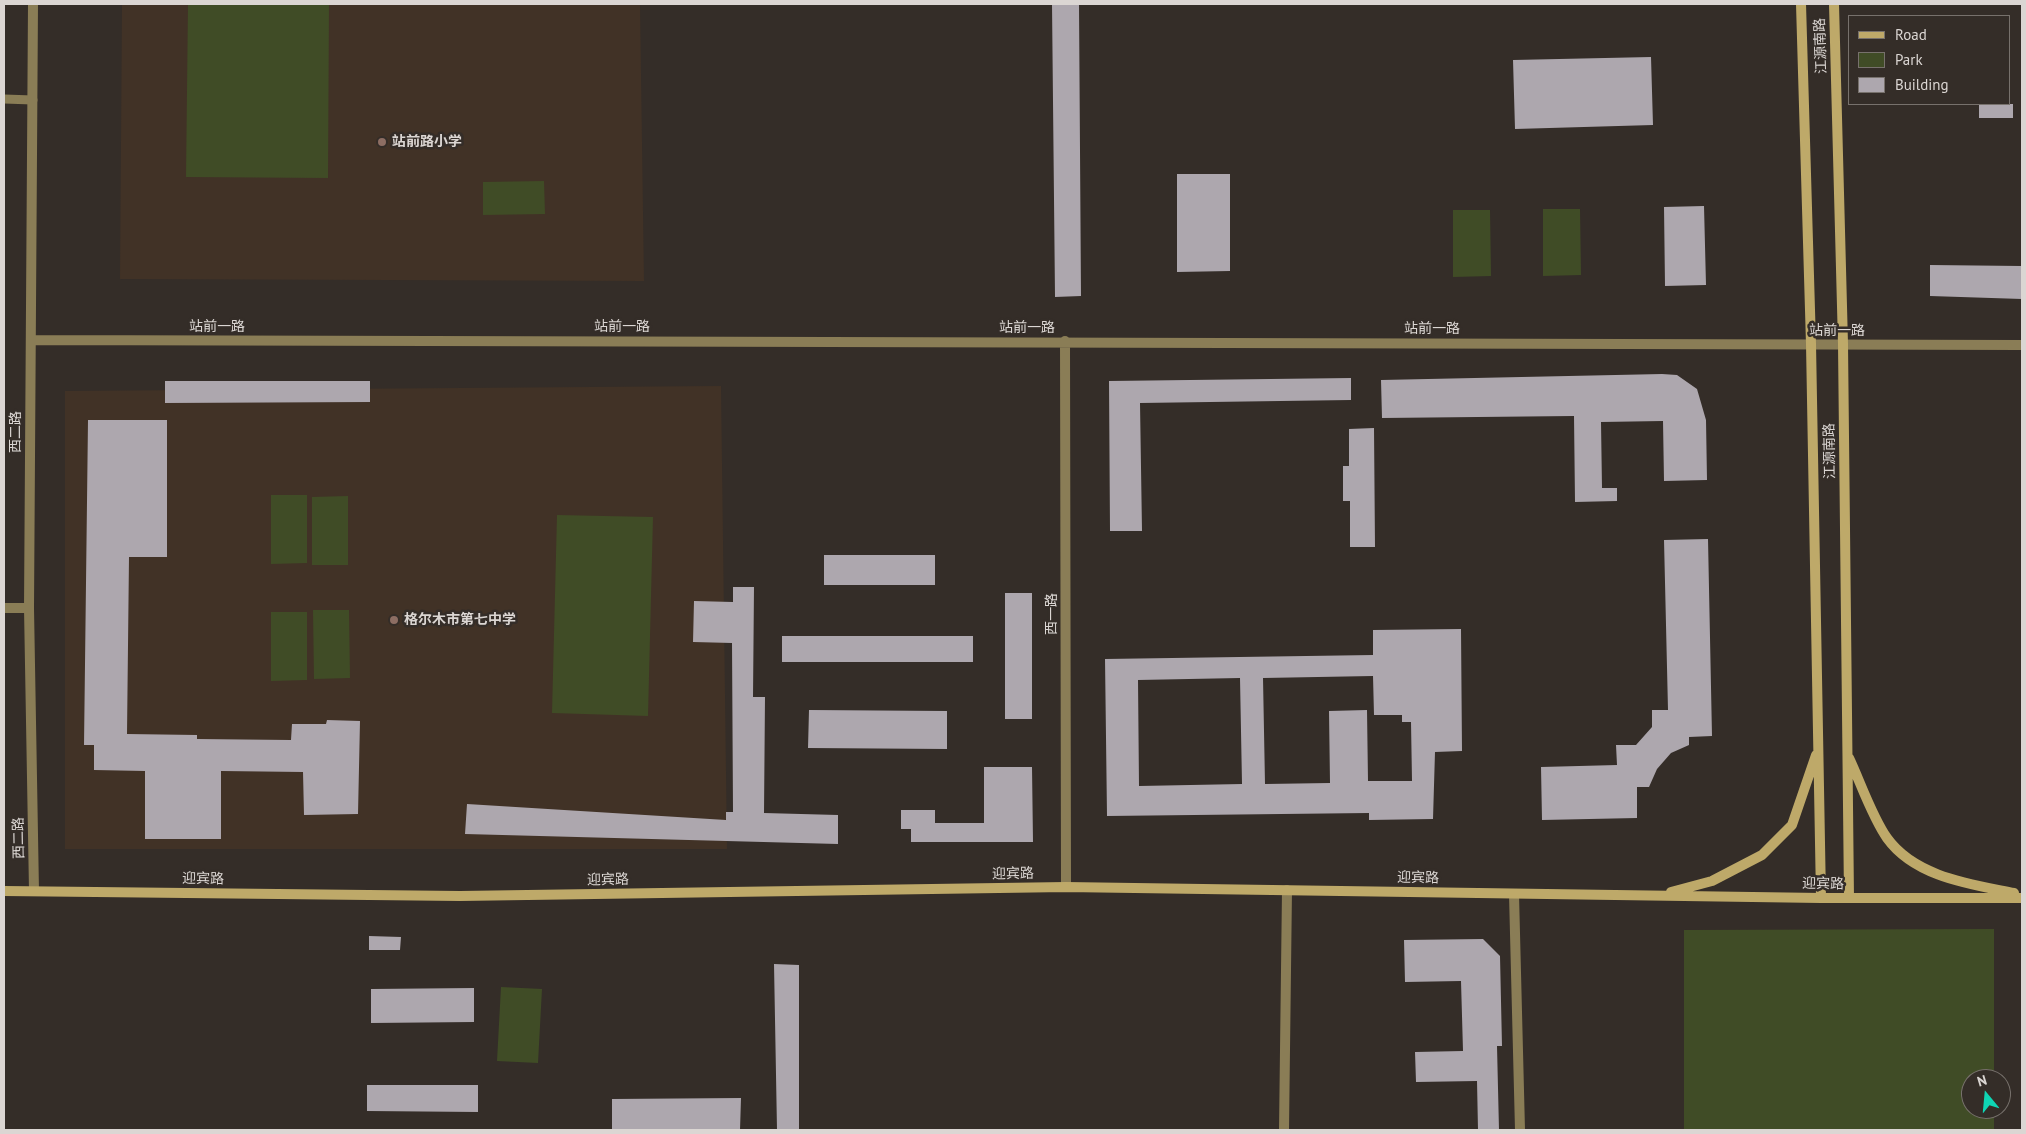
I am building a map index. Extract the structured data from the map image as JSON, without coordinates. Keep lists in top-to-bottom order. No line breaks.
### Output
{"streets":{"main road":["江源南路","迎宾路"],"street":["站前一路","西二路","西一路"]},"crossings":[["江源南路","站前一路"],["江源南路","迎宾路"],["站前一路","西二路"],["站前一路","西一路"],["西二路","迎宾路"],["西一路","迎宾路"]],"places":["站前路小学","格尔木市第七中学"],"legend":["Road","Park","Building"],"north":"top"}
